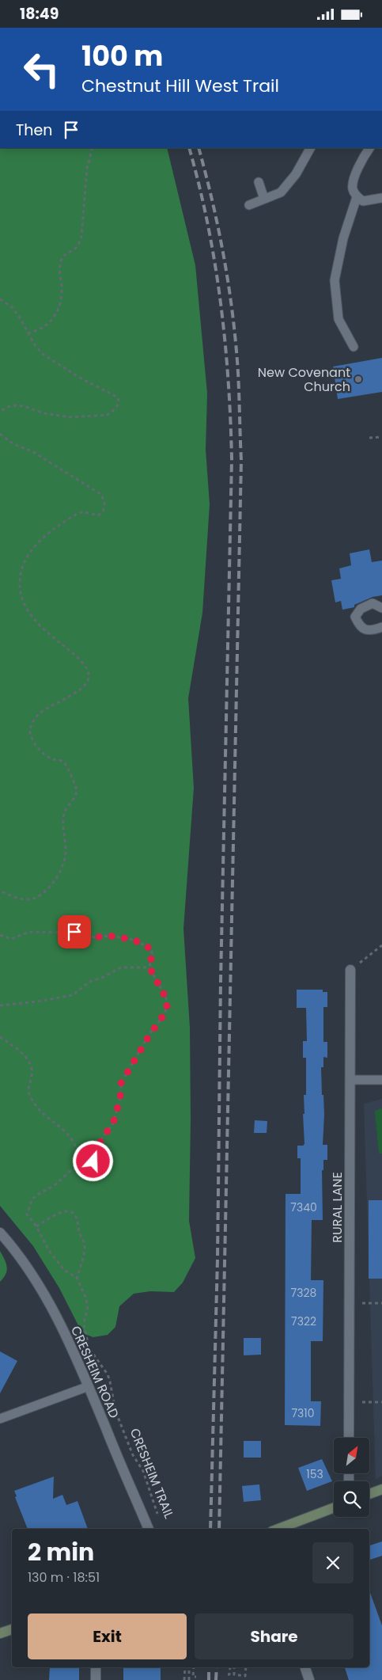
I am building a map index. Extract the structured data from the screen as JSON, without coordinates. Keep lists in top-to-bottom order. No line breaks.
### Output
{"streets":{"street":["RURAL LANE","CRESHEIM ROAD"],"path":["CRESHEIM TRAIL"]},"places":["New Covenant Church"],"house_numbers":["7340","7328","7322","7310","153"],"north":"top right","page":{"status":"18:49","turn":["100 m","Chestnut Hill West Trail"],"then":"Then","heading":["2 min","130 m · 18:51"],"buttons":["Exit","Share"]}}
